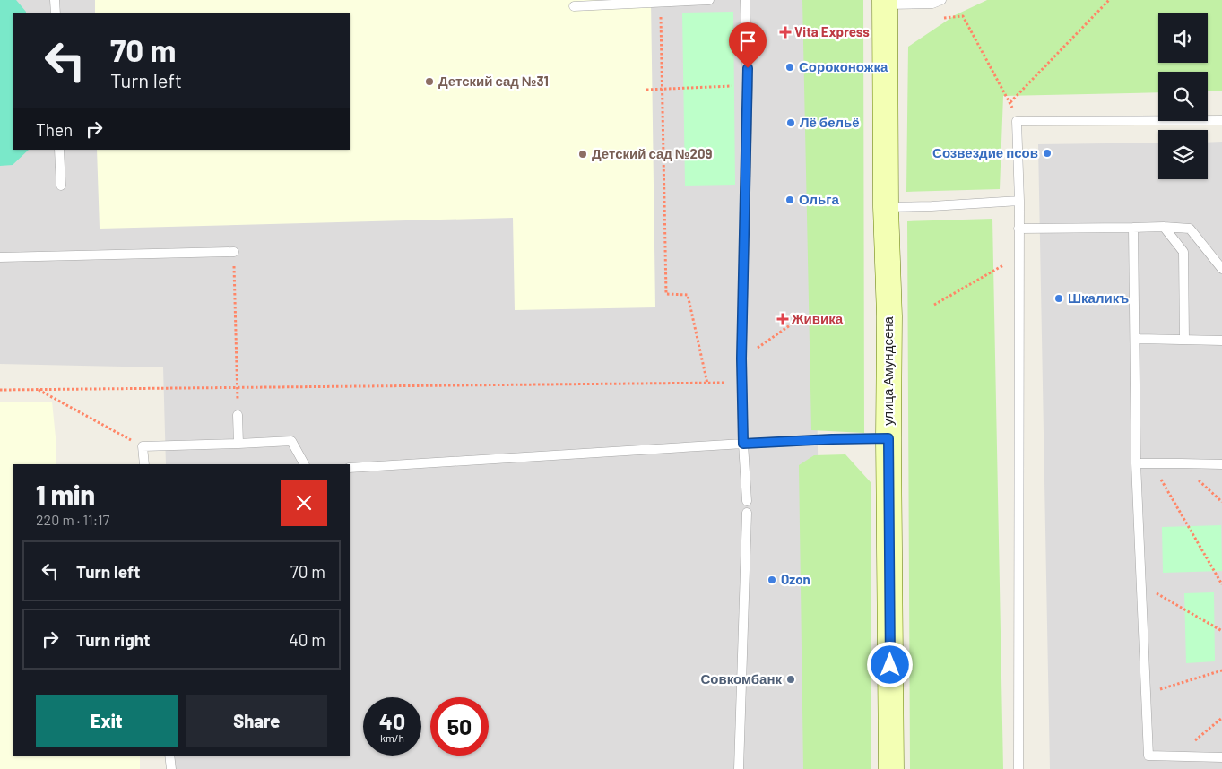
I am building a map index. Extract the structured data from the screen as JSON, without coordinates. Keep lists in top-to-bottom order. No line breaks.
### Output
{"streets":{"main road":["улица Амундсена"]},"places":{"health":["Vita Express","Живика"],"other":["Сороконожка","Детский сад №31","Лё бельё","Созвездие псов","Детский сад №209","Ольга","Шкаликъ","Ozon","Совкомбанк"]},"page":{"turn":["70 m","Turn left"],"then":"Then","heading":["1 min","220 m · 11:17"],"list":[{"name":"Turn left","value":"70 m"},{"name":"Turn right","value":"40 m"}],"buttons":["Exit","Share"],"speed":"40 km/h","limit":"50"}}
